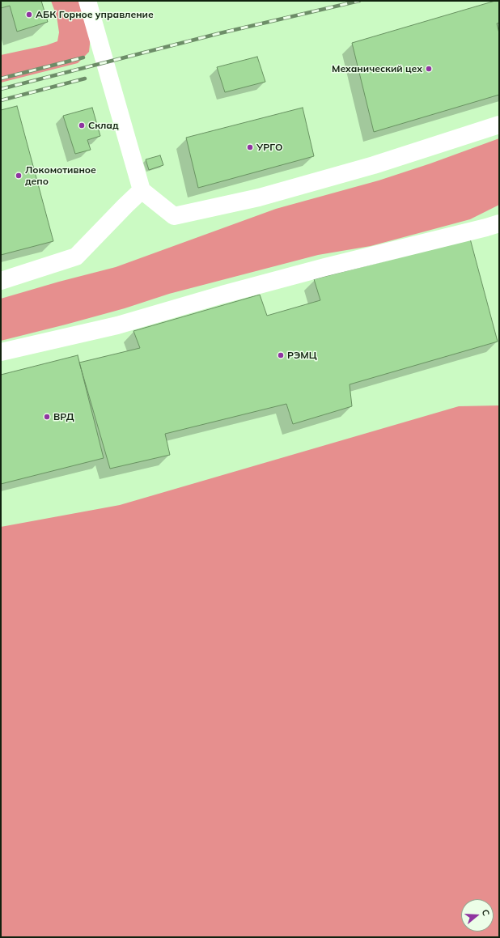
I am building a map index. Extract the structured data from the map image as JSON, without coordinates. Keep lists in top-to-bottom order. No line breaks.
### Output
{"places":["АБК Горное управление","Механический цех","Склад","УРГО","Локомотивное депо","РЭМЦ","ВРД"],"north":"right"}
